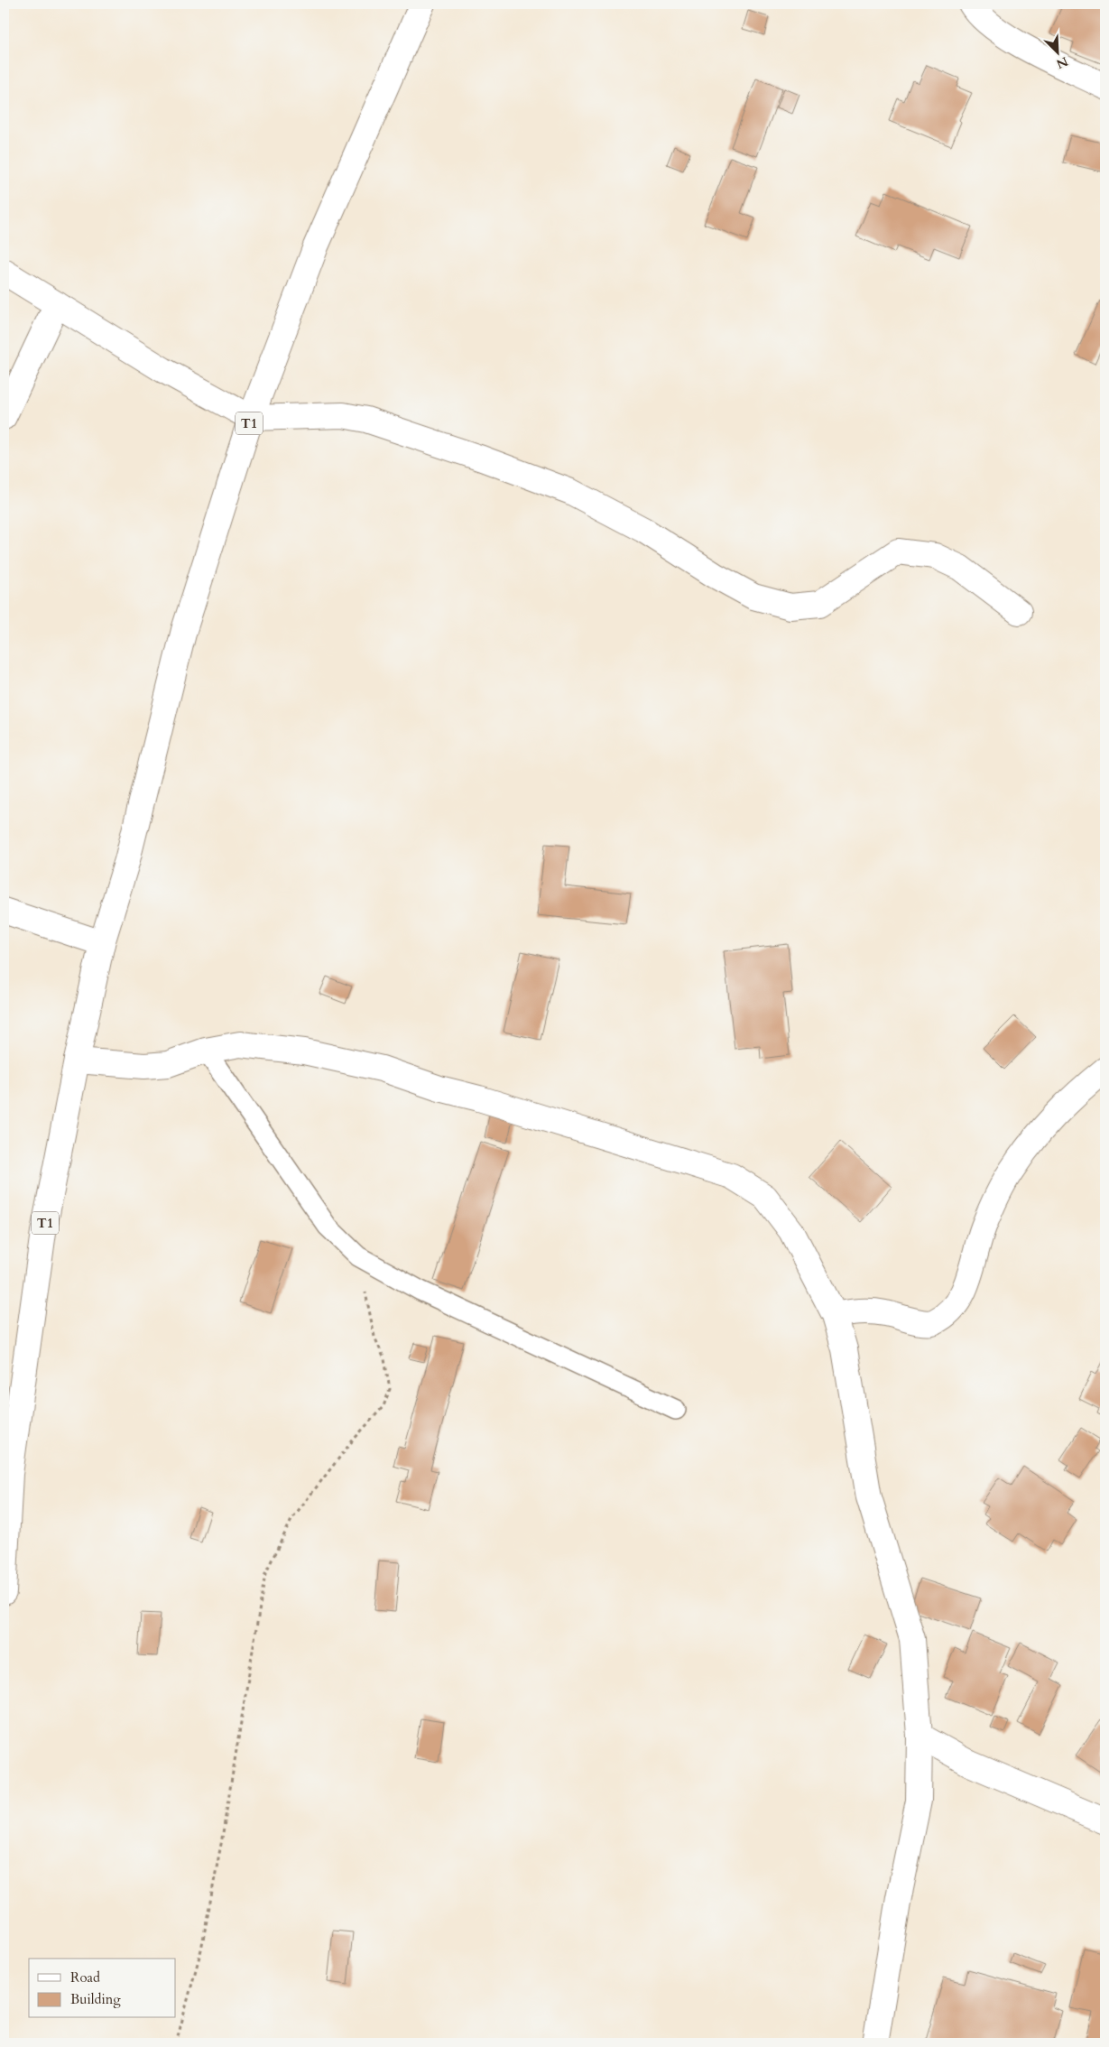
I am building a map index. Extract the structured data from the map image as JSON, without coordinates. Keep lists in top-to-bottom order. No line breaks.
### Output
{"streets":{"main road":["T1"]},"legend":["Road","Building"],"north":"bottom right"}
